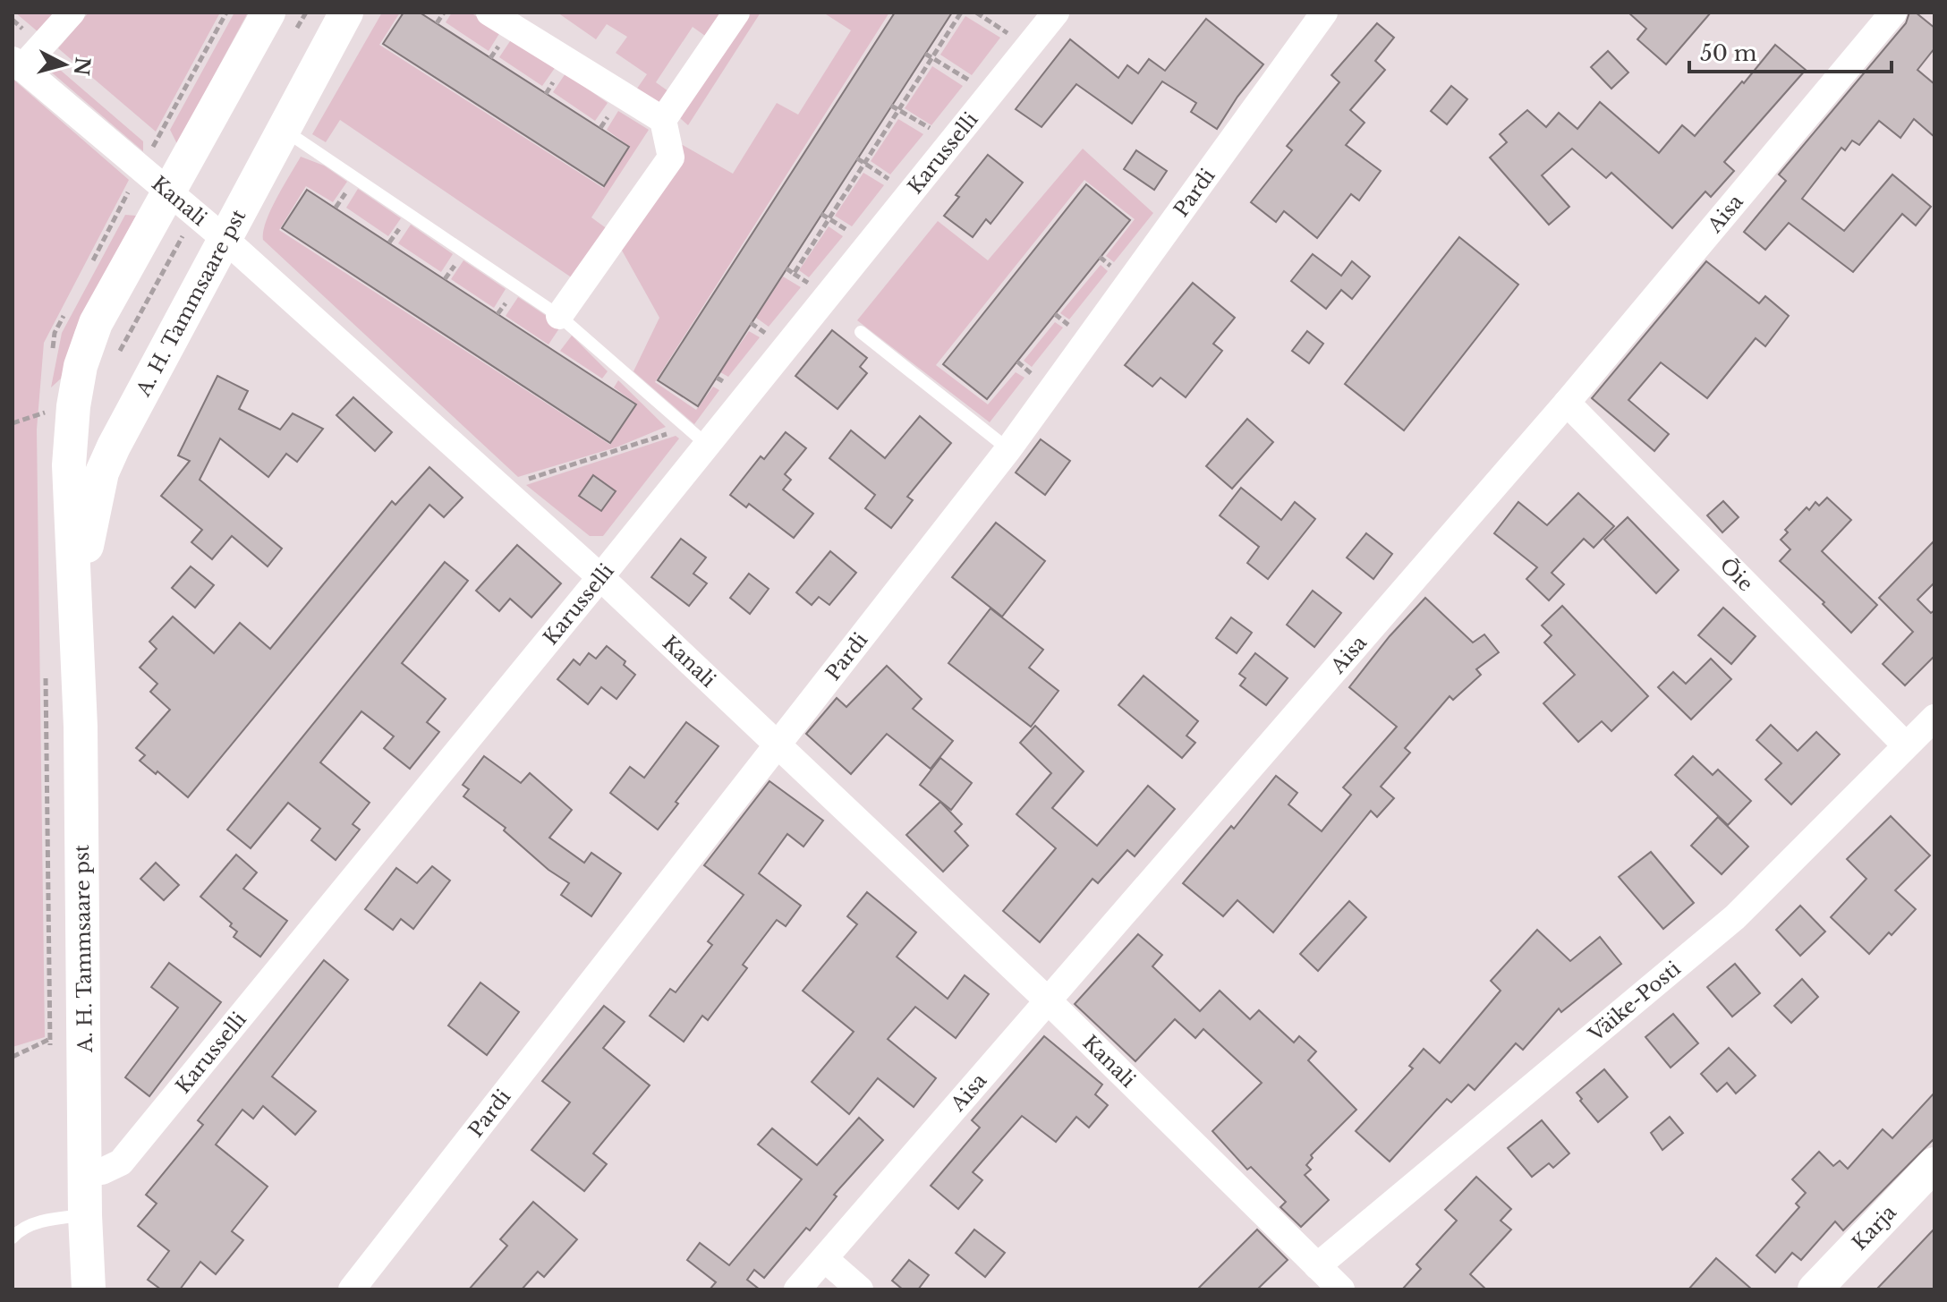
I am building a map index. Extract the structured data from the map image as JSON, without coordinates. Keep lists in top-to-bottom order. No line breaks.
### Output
{"streets":{"street":["Karusselli","Pardi","Kanali","Aisa","A. H. Tammsaare pst","Õie","Väike-Posti","Karja"]},"crossings":[["Karusselli","Kanali"],["Karusselli","A. H. Tammsaare pst"],["Pardi","Kanali"],["Kanali","Aisa"],["Kanali","A. H. Tammsaare pst"],["Kanali","Väike-Posti"],["Aisa","Õie"],["Õie","Väike-Posti"]],"scale_bar":"50 m","north":"right"}
